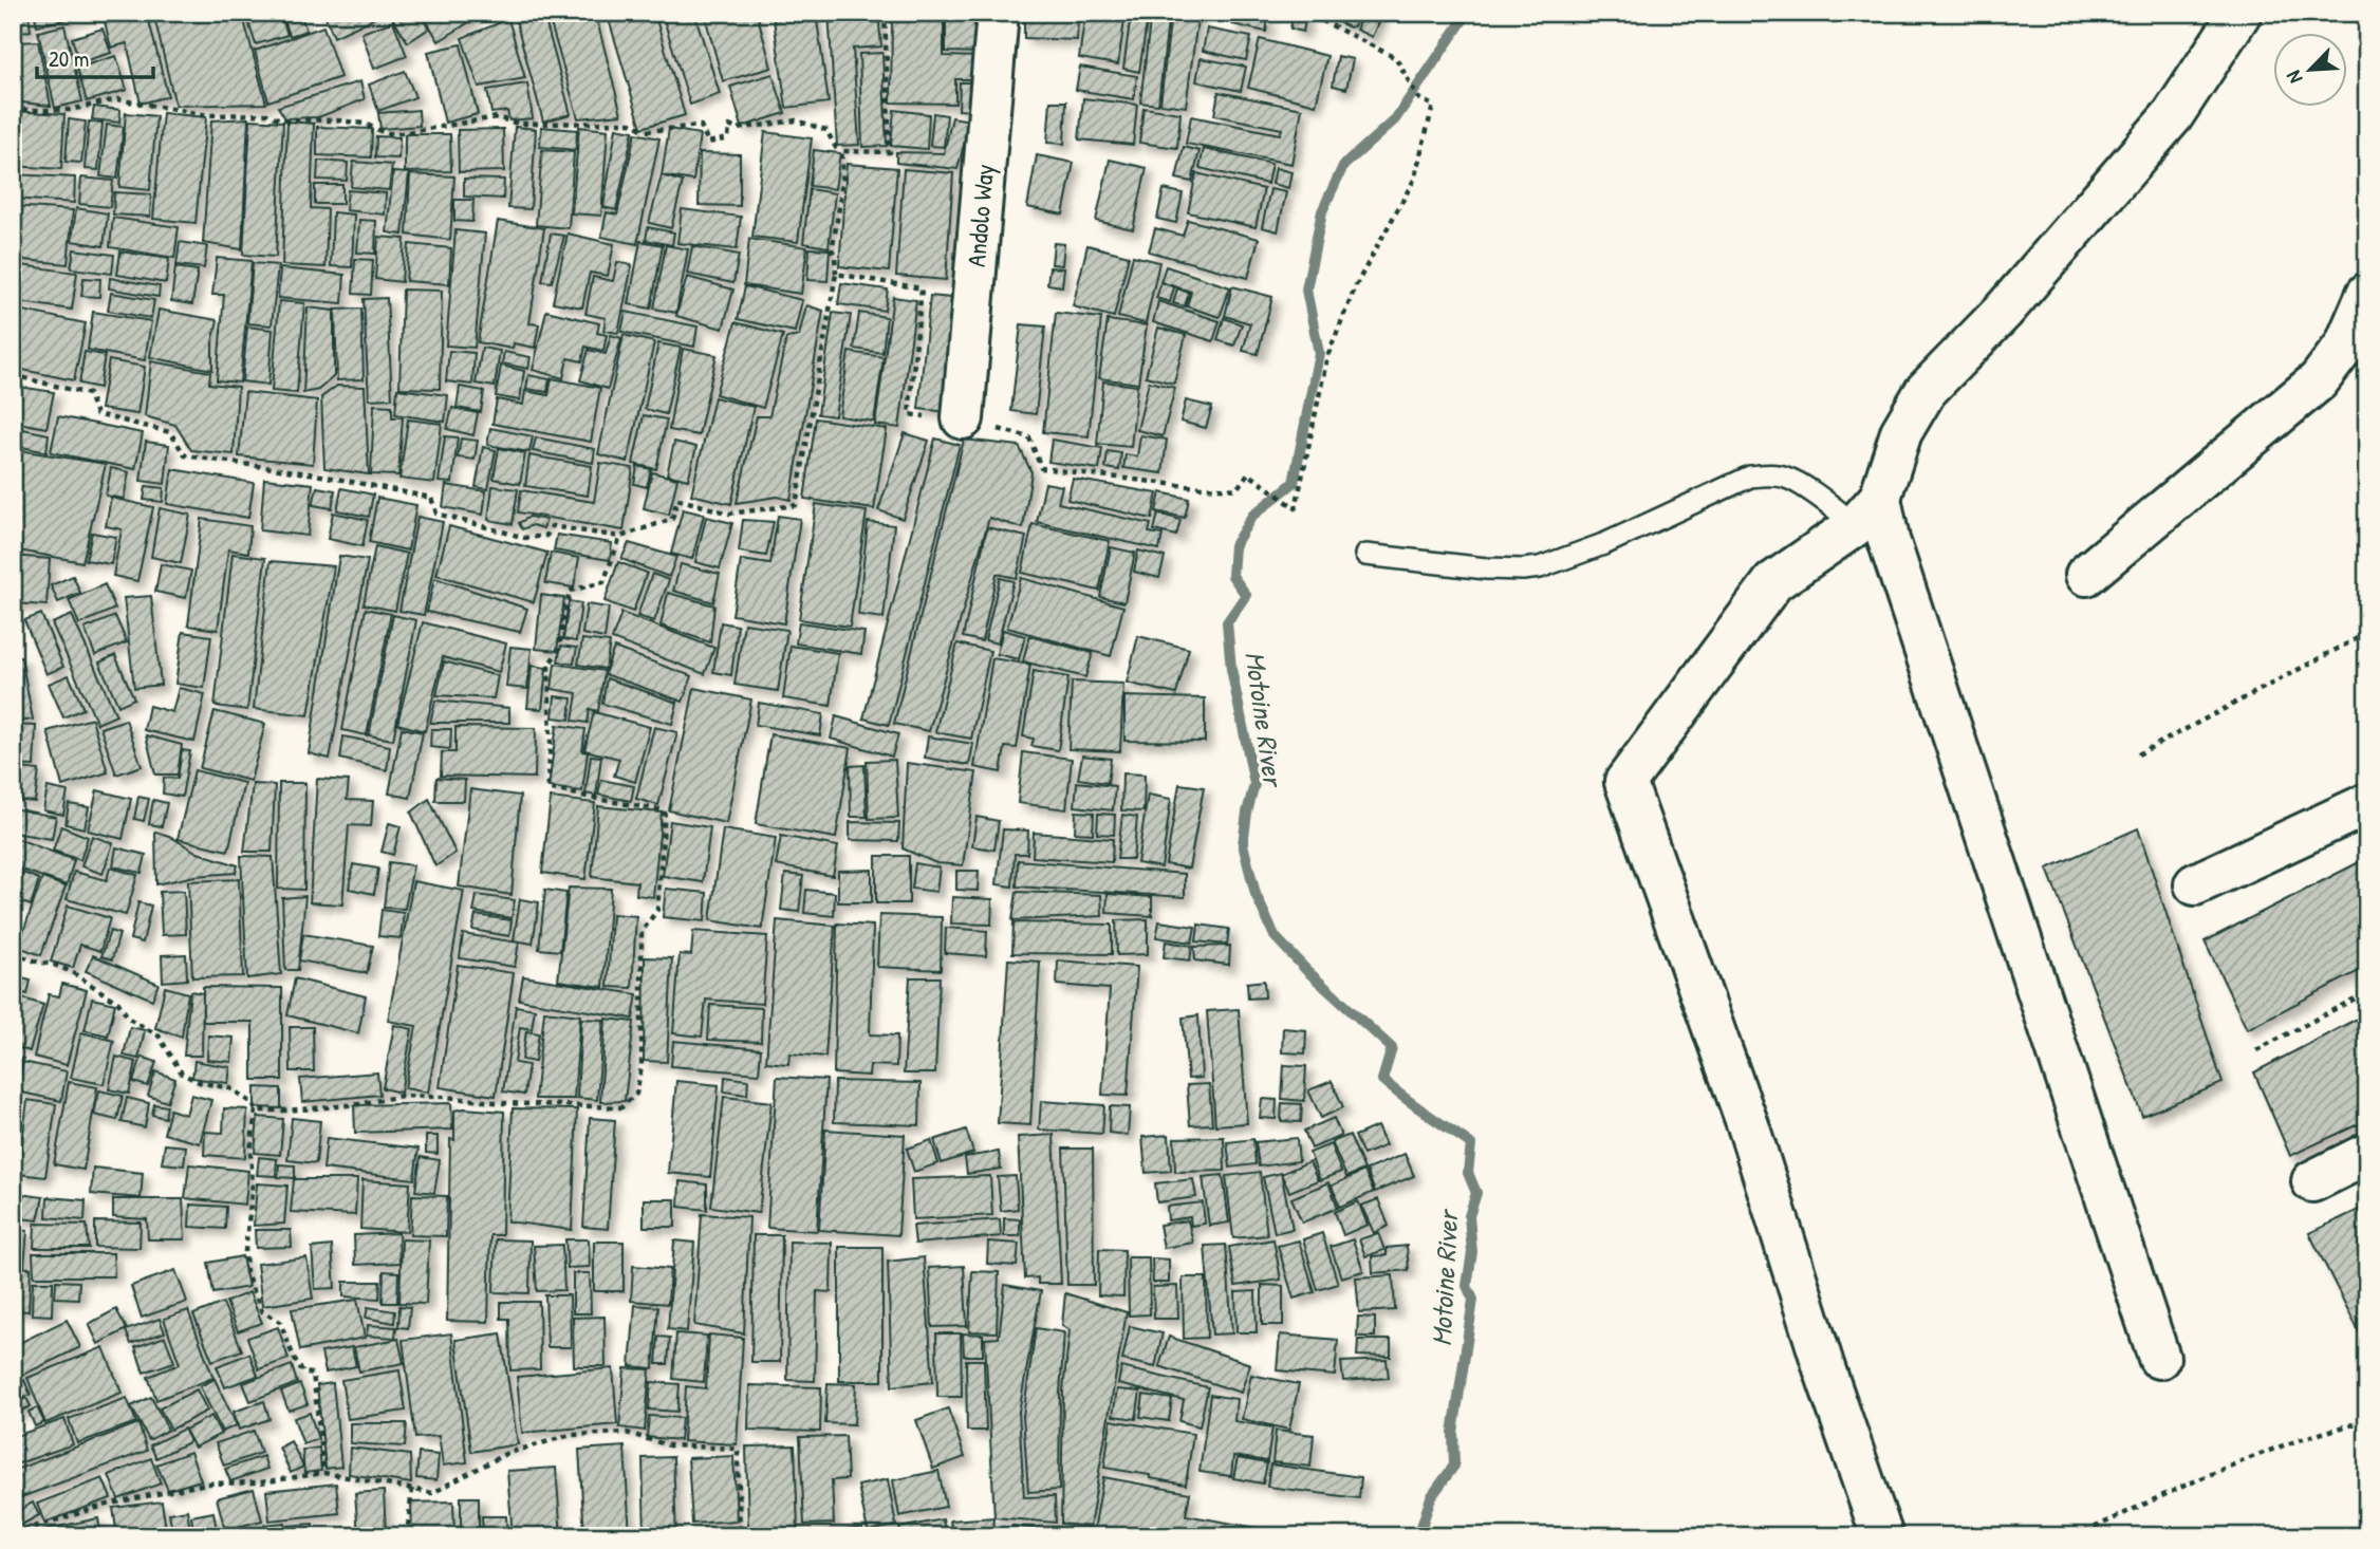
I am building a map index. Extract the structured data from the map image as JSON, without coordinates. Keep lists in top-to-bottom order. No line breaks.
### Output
{"streets":{"street":["Andolo Way"]},"water":["Motoine River"],"scale_bar":"20 m","north":"bottom left"}
